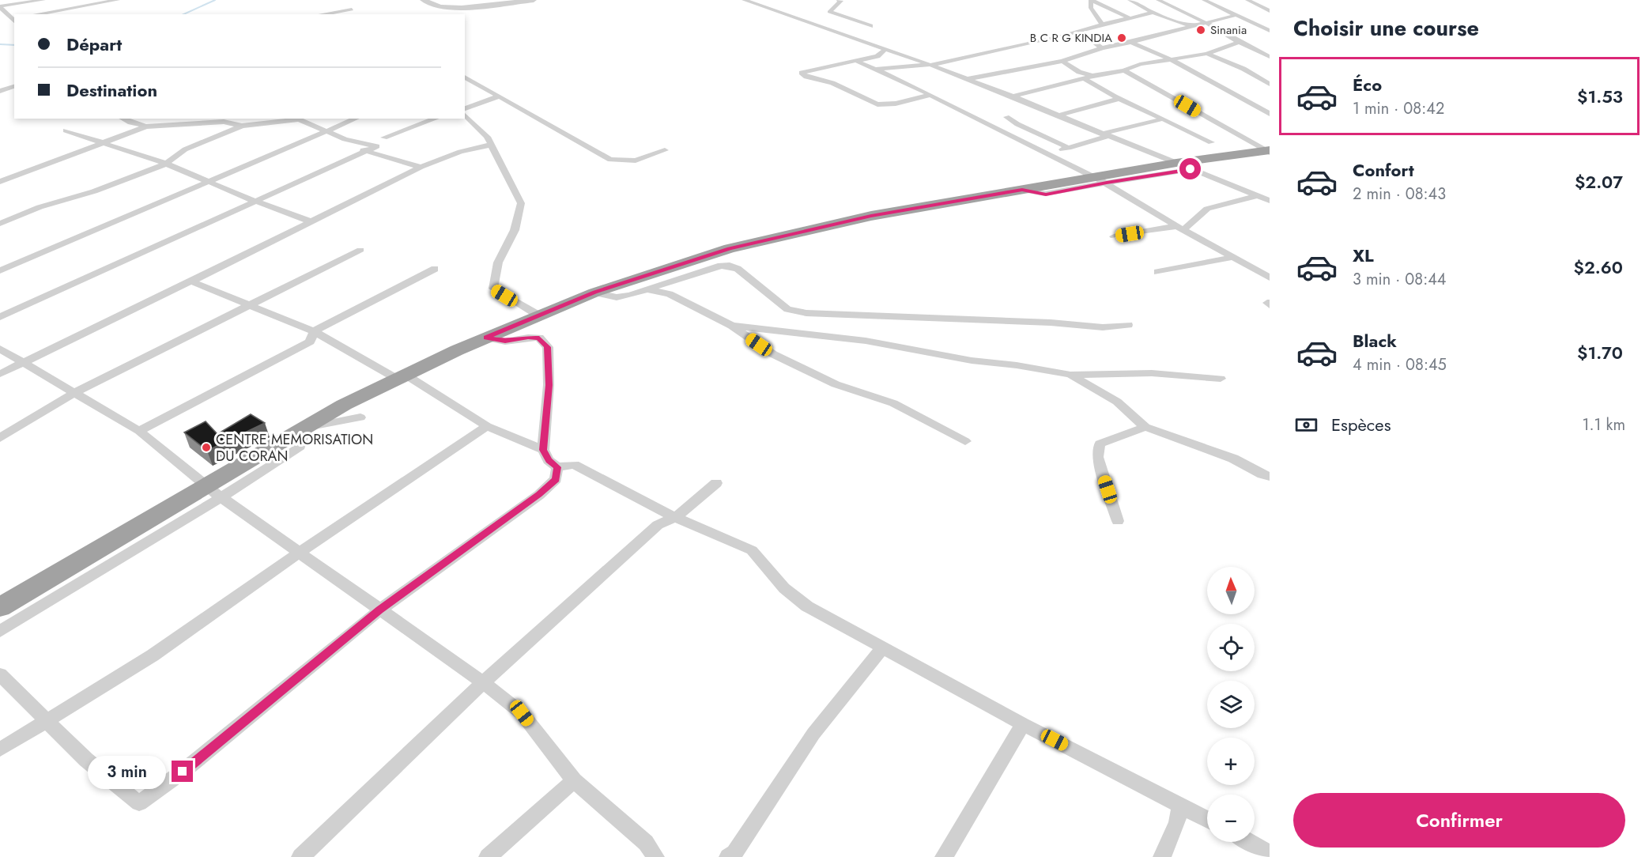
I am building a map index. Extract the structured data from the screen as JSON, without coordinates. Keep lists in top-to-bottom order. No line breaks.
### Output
{"places":["Sinania","B C R G KINDIA","CENTRE MEMORISATION DU CORAN"],"north":"top","page":{"heading":"Choisir une course","banner":["Départ","Destination"],"list":[{"name":"Éco","note":"1 min · 08:42","value":"$1.53"},{"name":"Confort","note":"2 min · 08:43","value":"$2.07"},{"name":"XL","note":"3 min · 08:44","value":"$2.60"},{"name":"Black","note":"4 min · 08:45","value":"$1.70"}],"pay":["Espèces","1.1 km"],"map_buttons":["+","−"],"bubble":"3 min","buttons":"Confirmer"}}
